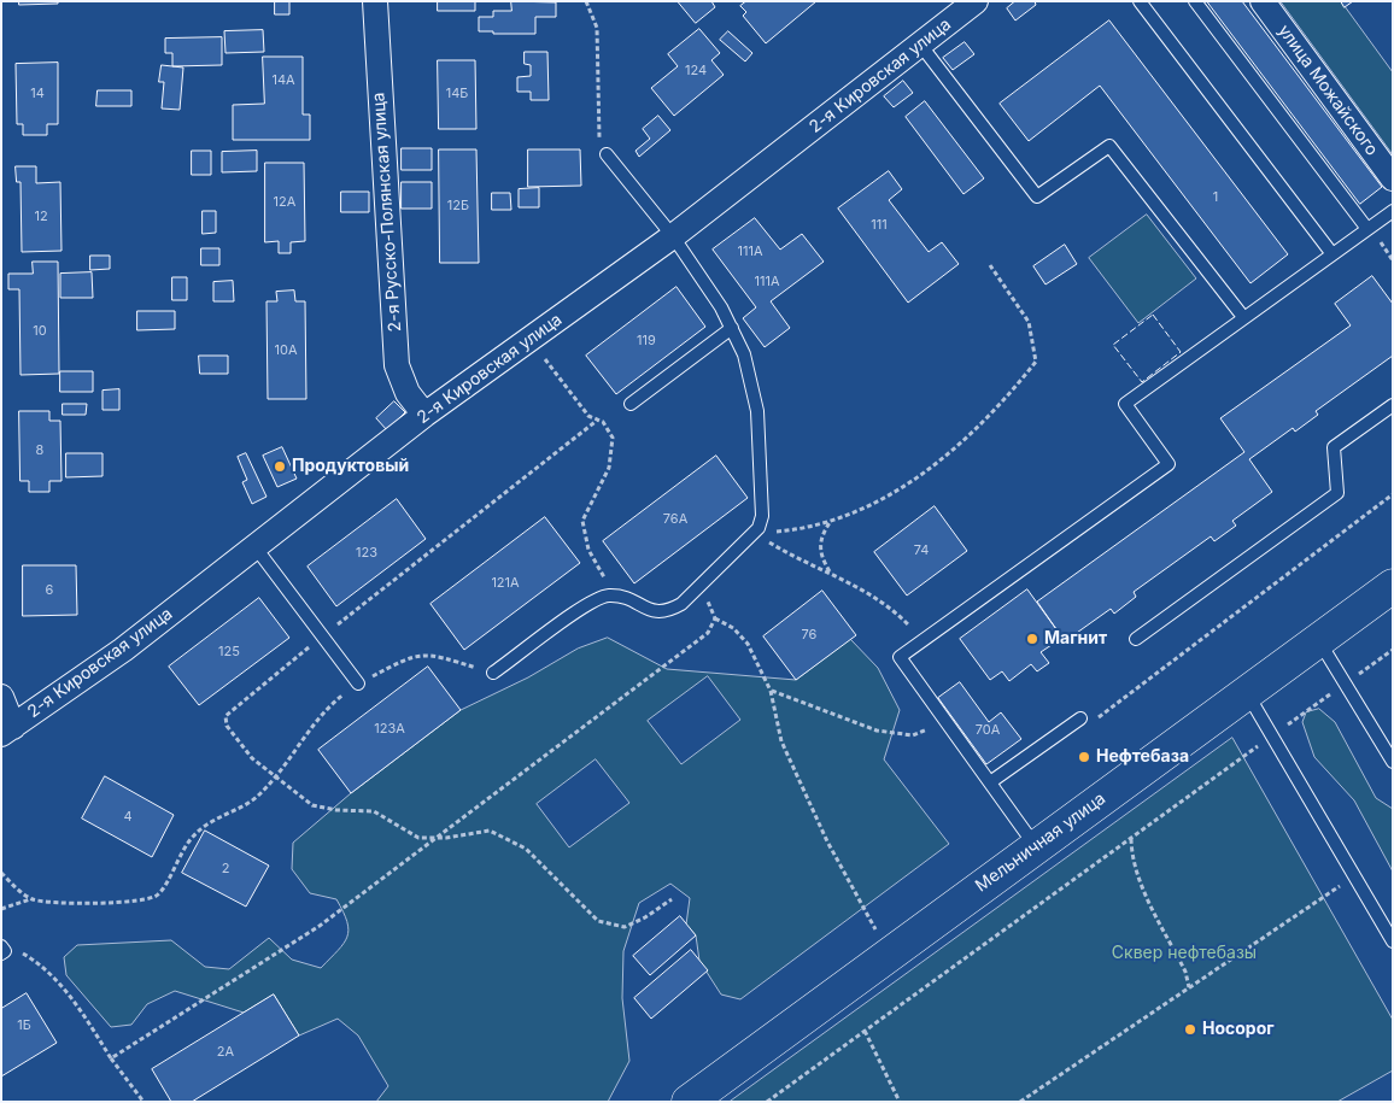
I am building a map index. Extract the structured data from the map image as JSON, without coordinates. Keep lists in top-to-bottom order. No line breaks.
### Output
{"streets":{"main road":["Мельничная улица"],"street":["2-я Кировская улица","улица Можайского","2-я Русско-Полянская улица"]},"crossings":[["2-я Кировская улица","2-я Русско-Полянская улица"]],"parks":["Сквер нефтебазы"],"places":["Продуктовый","Магнит","Нефтебаза","Носорог"],"house_numbers":["124","14А","14","14Б","1","12А","12Б","12","111","111А","111А","10","119","10А","8","76А","74","123","121А","6","76","125","123А","70А","4","2","1Б","2А"]}
